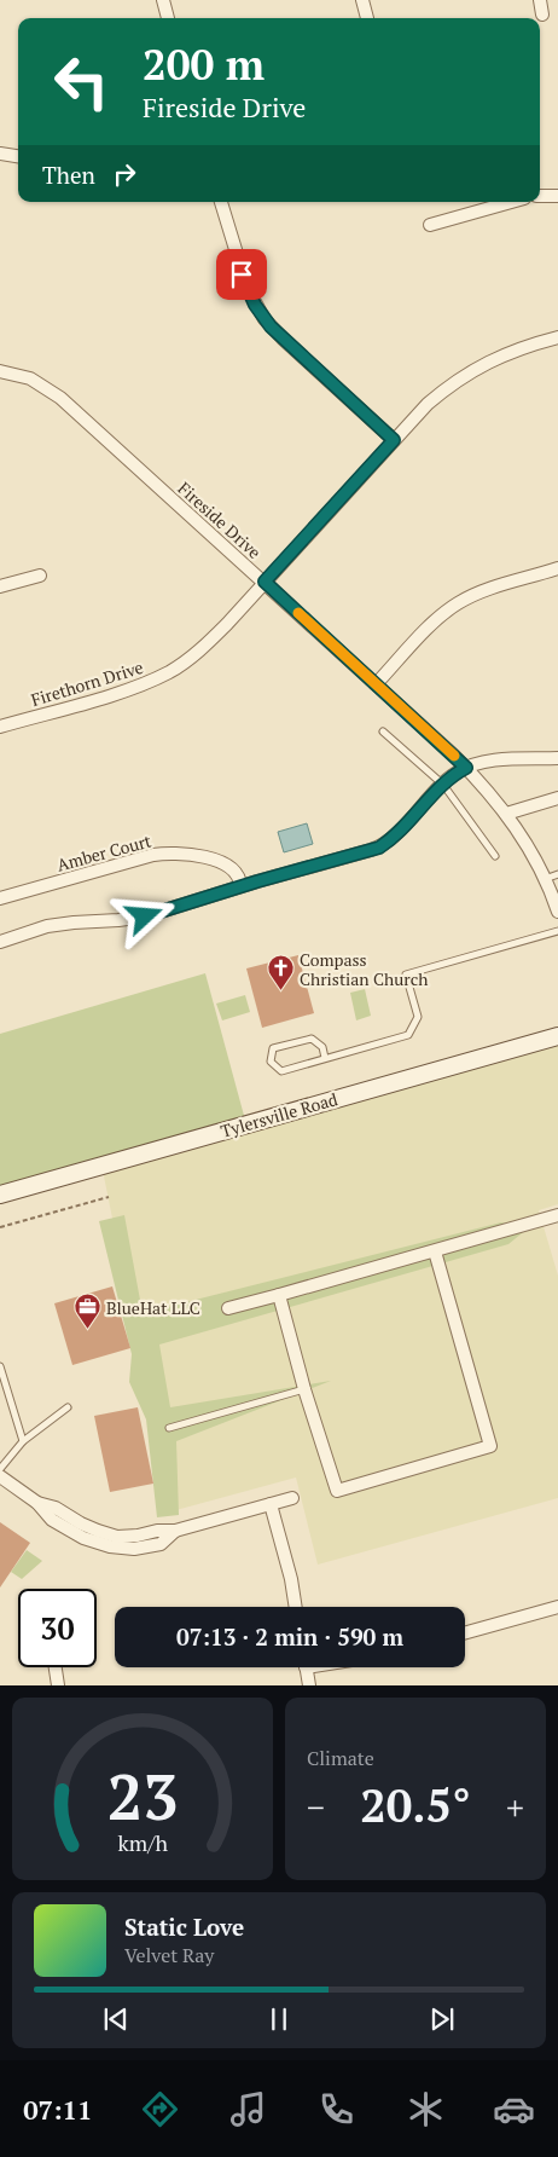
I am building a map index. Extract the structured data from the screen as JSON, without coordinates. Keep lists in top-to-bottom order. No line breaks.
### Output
{"streets":{"main road":["Tylersville Road"],"street":["Fireside Drive","Firethorn Drive","Amber Court"]},"crossings":[["Fireside Drive","Firethorn Drive"]],"places":{"church":["Compass Christian Church"],"office":["BlueHat LLC"]},"page":{"turn":["200 m","Fireside Drive"],"then":"Then","limit":"30","trip":"07:13 · 2 min · 590 m","tile":"Climate","heat":["−","20.5°","+"],"song":["Static Love","Velvet Ray"],"tabs":"07:11","gauge":["23","km/h"]}}
